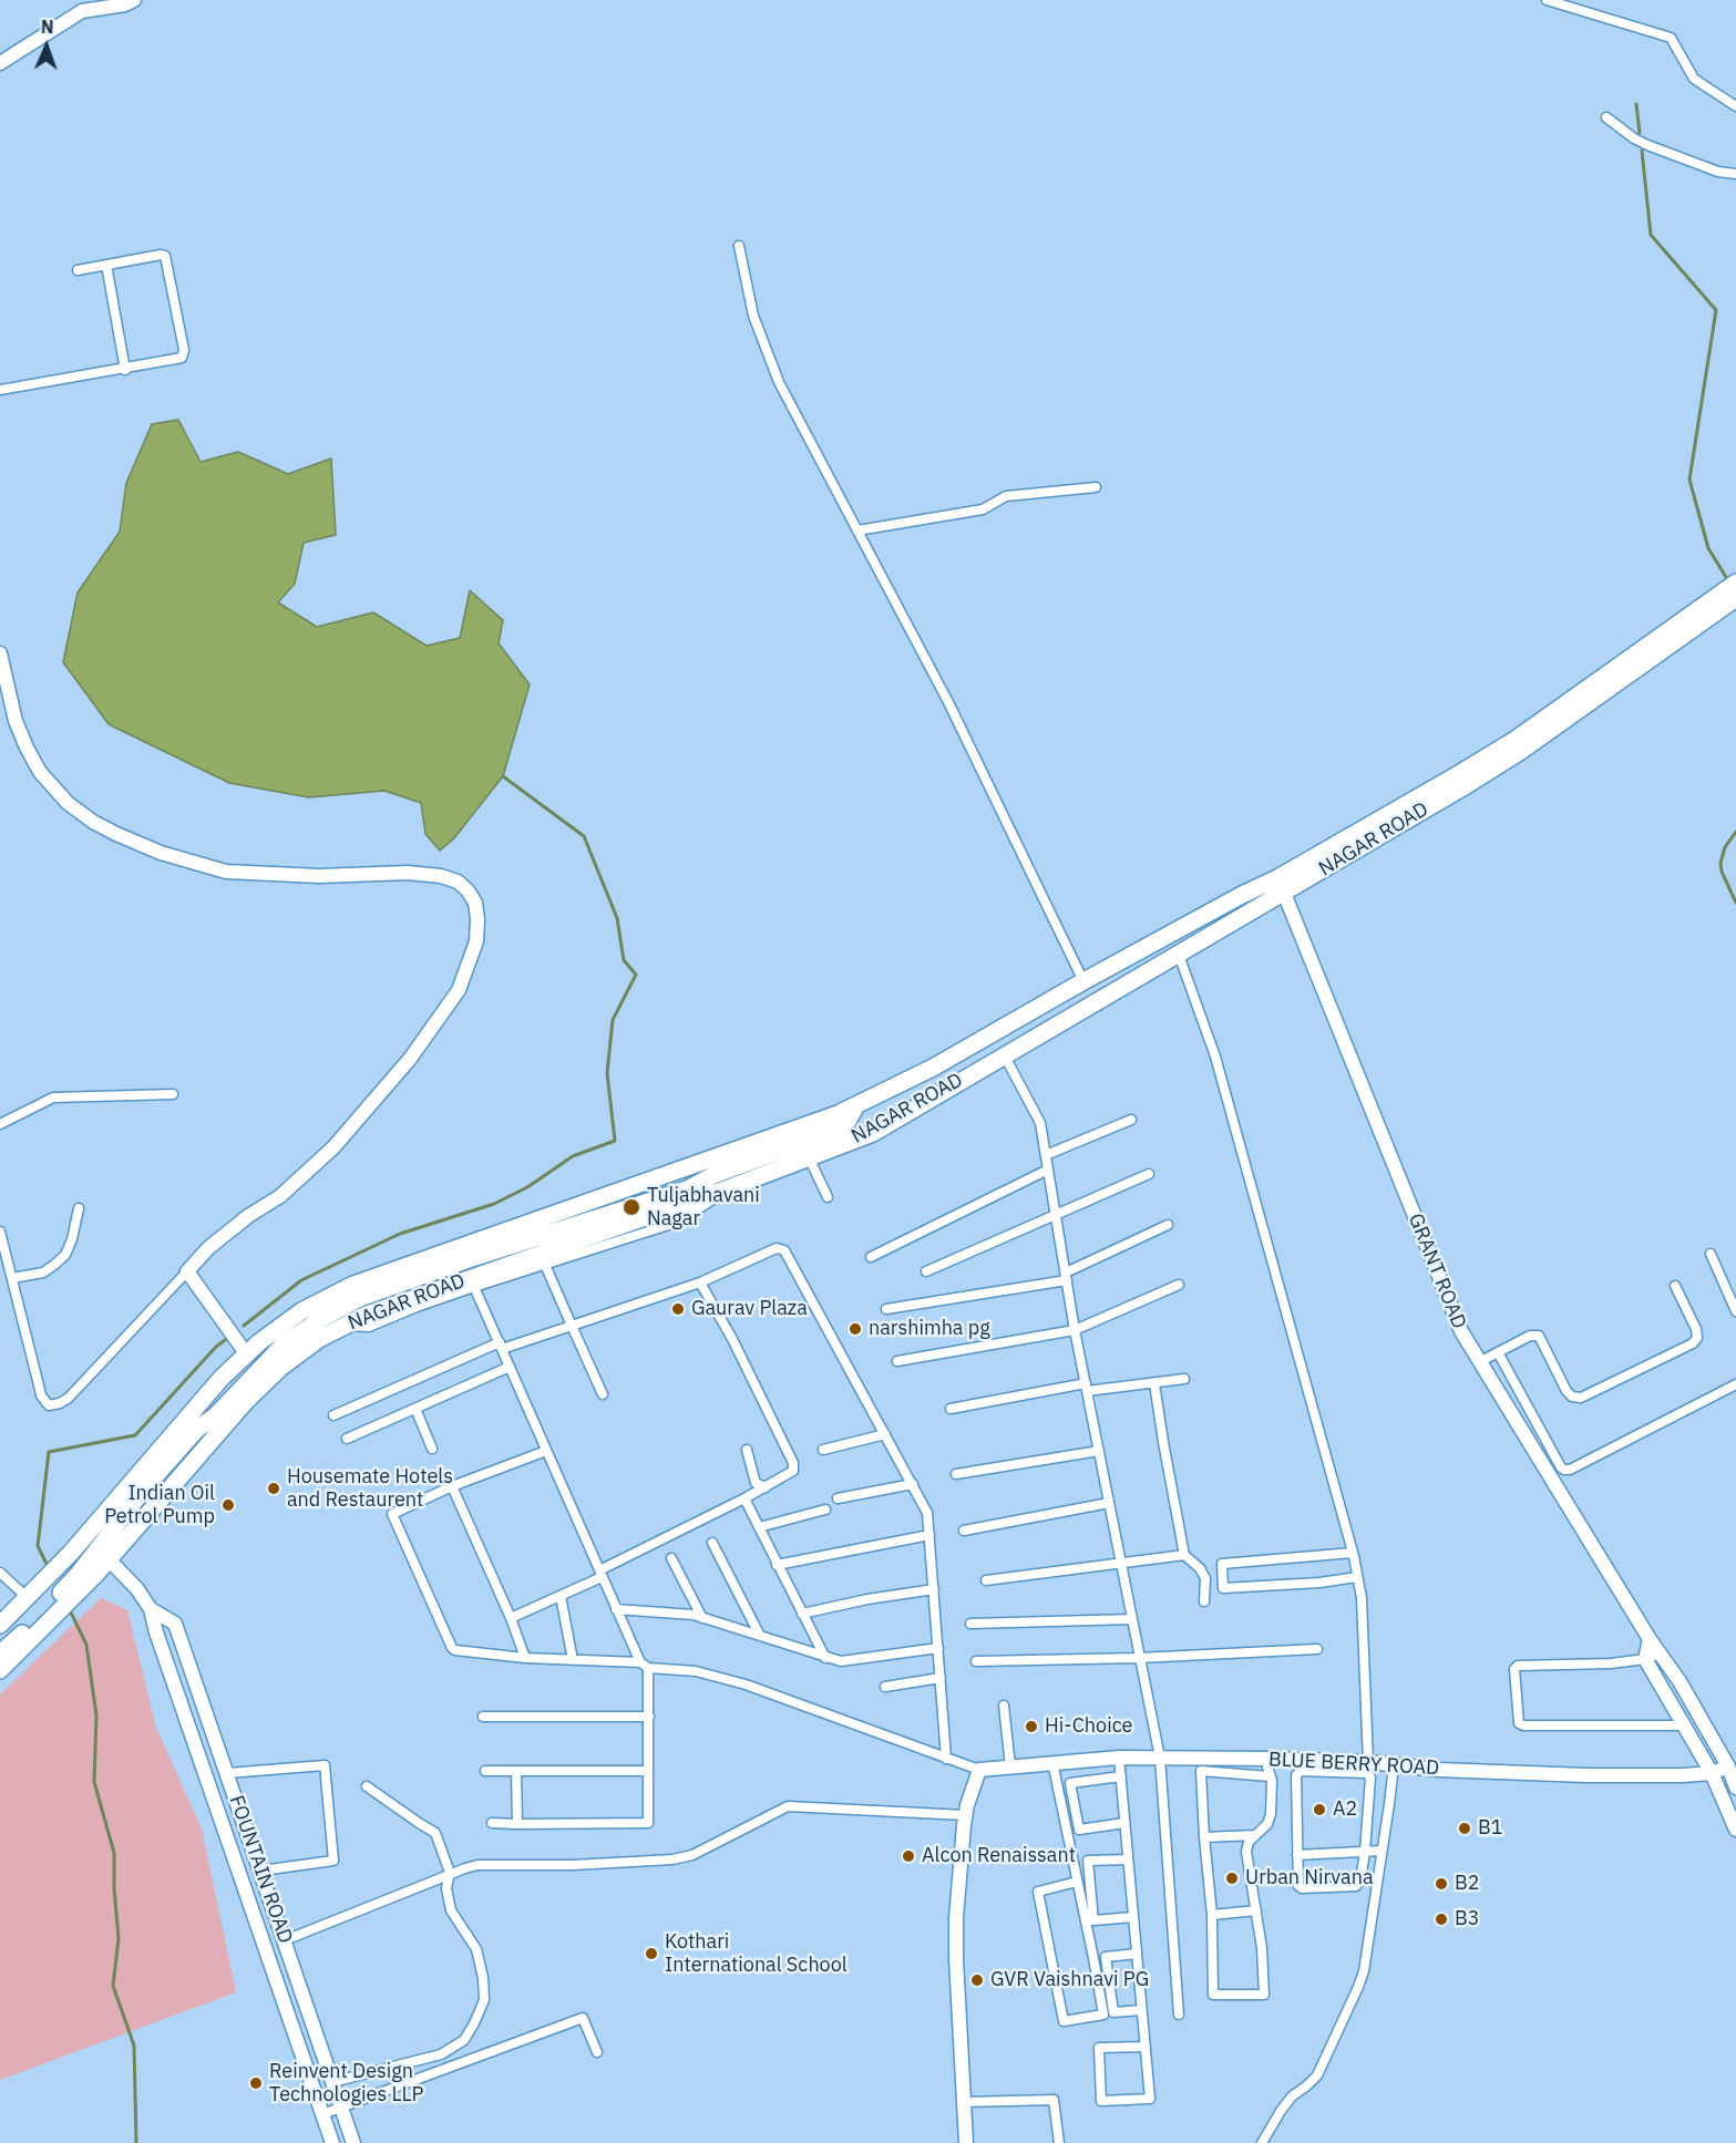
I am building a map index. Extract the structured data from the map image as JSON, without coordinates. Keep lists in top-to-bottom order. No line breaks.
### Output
{"streets":{"highway":["NAGAR ROAD"],"street":["GRANT ROAD","BLUE BERRY ROAD","FOUNTAIN ROAD"]},"crossings":[["NAGAR ROAD","GRANT ROAD"],["NAGAR ROAD","FOUNTAIN ROAD"],["GRANT ROAD","BLUE BERRY ROAD"]],"places":["Tuljabhavani Nagar","Gaurav Plaza","narshimha pg","Housemate Hotels and Restaurent","Indian Oil Petrol Pump","Hi-Choice","A2","B1","Alcon Renaissant","Urban Nirvana","B2","B3","Kothari International School","GVR Vaishnavi PG","Reinvent Design Technologies LLP"],"north":"top"}
